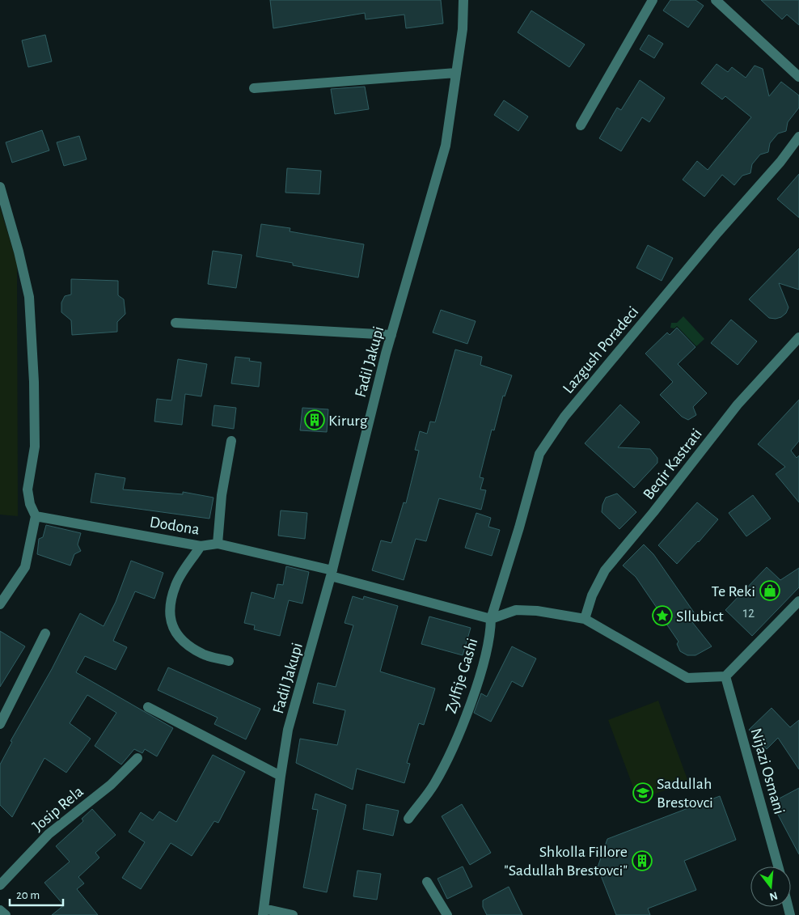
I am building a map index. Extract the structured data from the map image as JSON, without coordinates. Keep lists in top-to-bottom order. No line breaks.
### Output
{"streets":{"street":["Lazgush Poradeci","Fadil Jakupi","Beqir Kastrati","Dodona","Zylfije Gashi","Nijazi Osmani","Josip Rela"]},"crossings":[["Lazgush Poradeci","Zylfije Gashi"],["Fadil Jakupi","Dodona"],["Fadil Jakupi","Zylfije Gashi"],["Dodona","Zylfije Gashi"]],"places":{"building":["Kirurg","Shkolla Fillore \"Sadullah Brestovci\""],"shop":["Te Reki"],"place":["Sllubict"],"school or university":["Sadullah Brestovci"]},"house_numbers":["12"],"scale_bar":"20 m","north":"bottom"}
